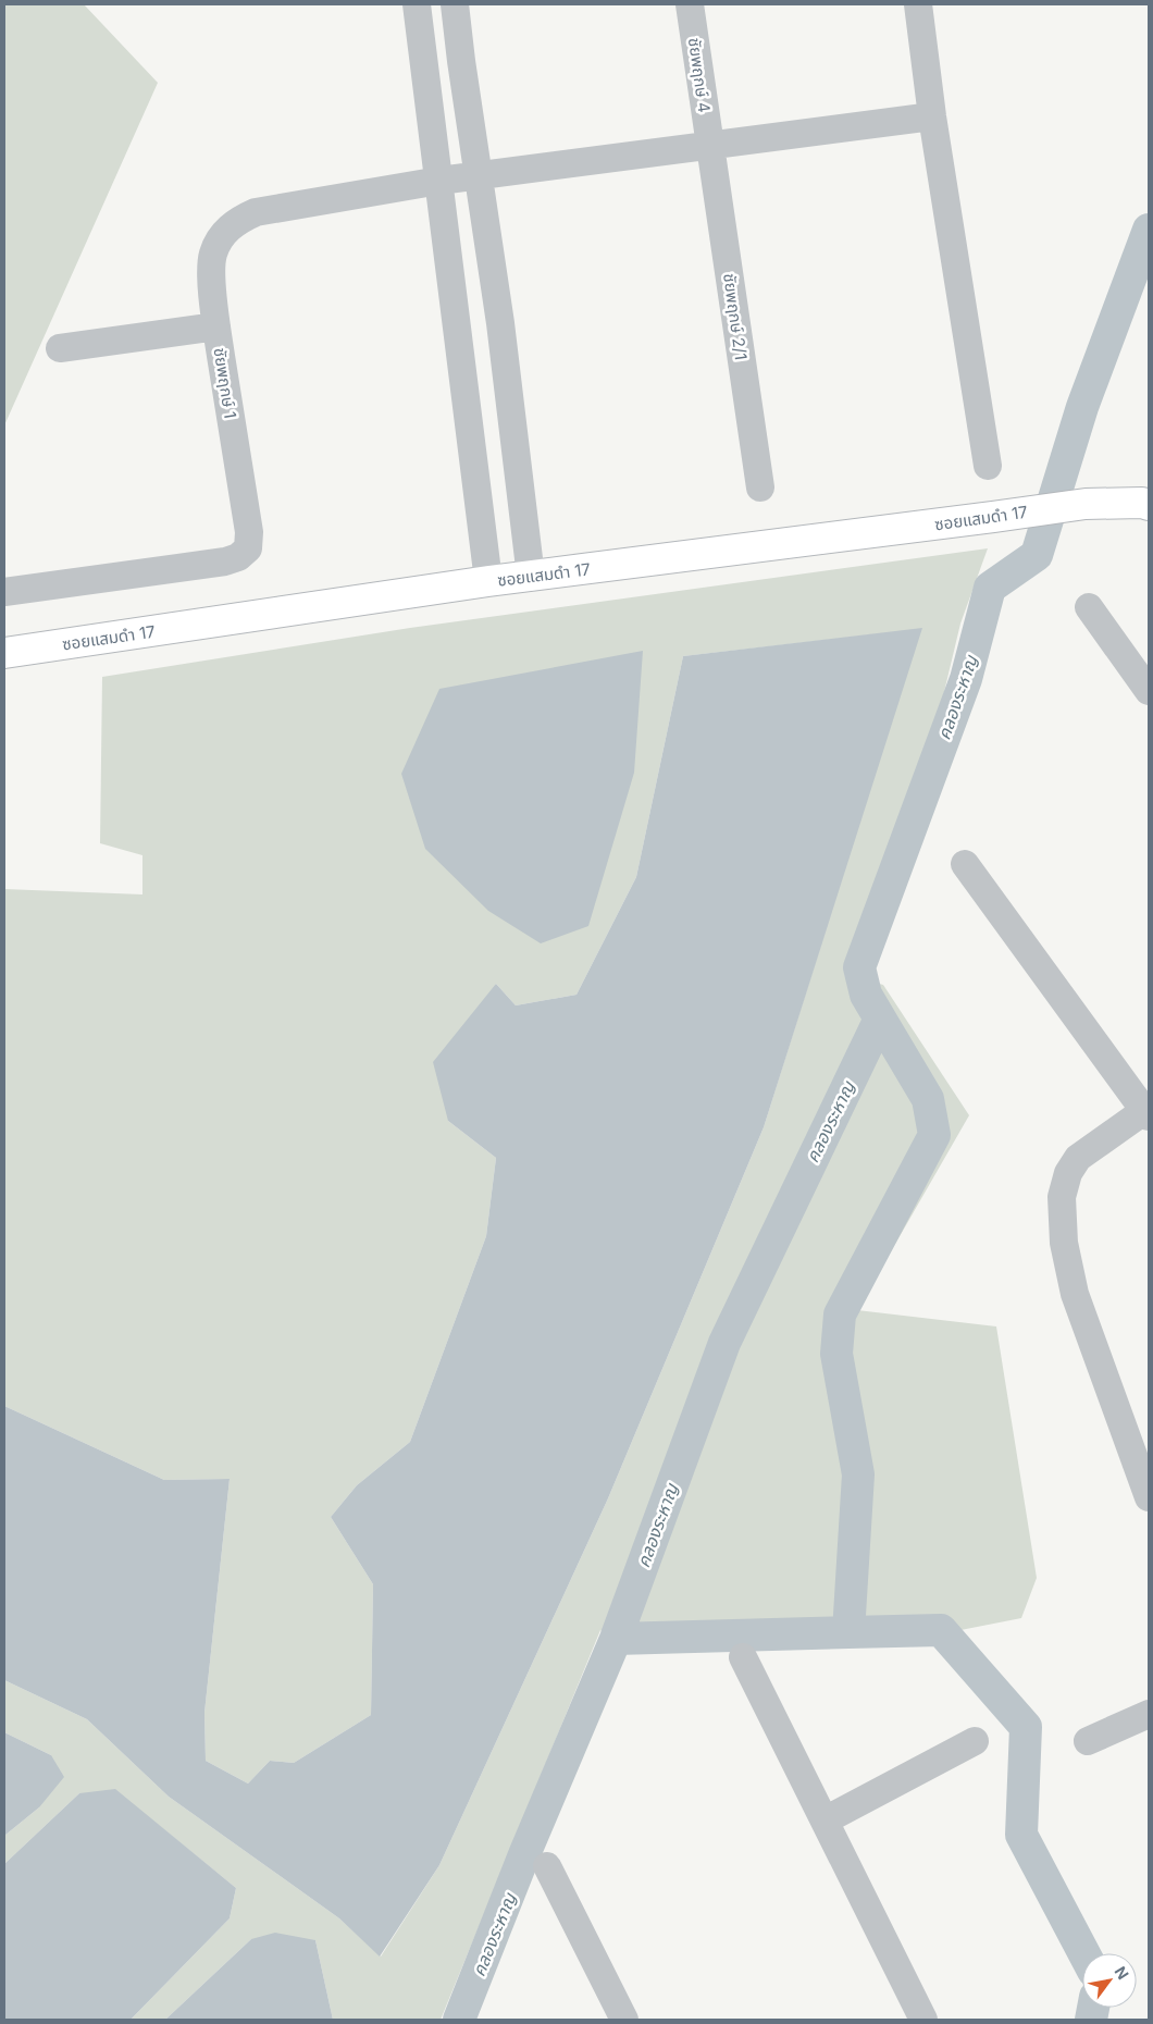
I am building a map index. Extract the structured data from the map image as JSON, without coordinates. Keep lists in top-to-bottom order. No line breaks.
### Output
{"streets":{"street":["ชัยพฤกษ์ 4","ชัยพฤกษ์ 2/1","ชัยพฤกษ์ 1","ซอยแสมดำ 17"]},"crossings":[["ชัยพฤกษ์ 4","ชัยพฤกษ์ 2/1"],["ชัยพฤกษ์ 4","ชัยพฤกษ์ 1"],["ชัยพฤกษ์ 2/1","ชัยพฤกษ์ 1"]],"water":["คลองระหาญ"],"north":"top right"}
